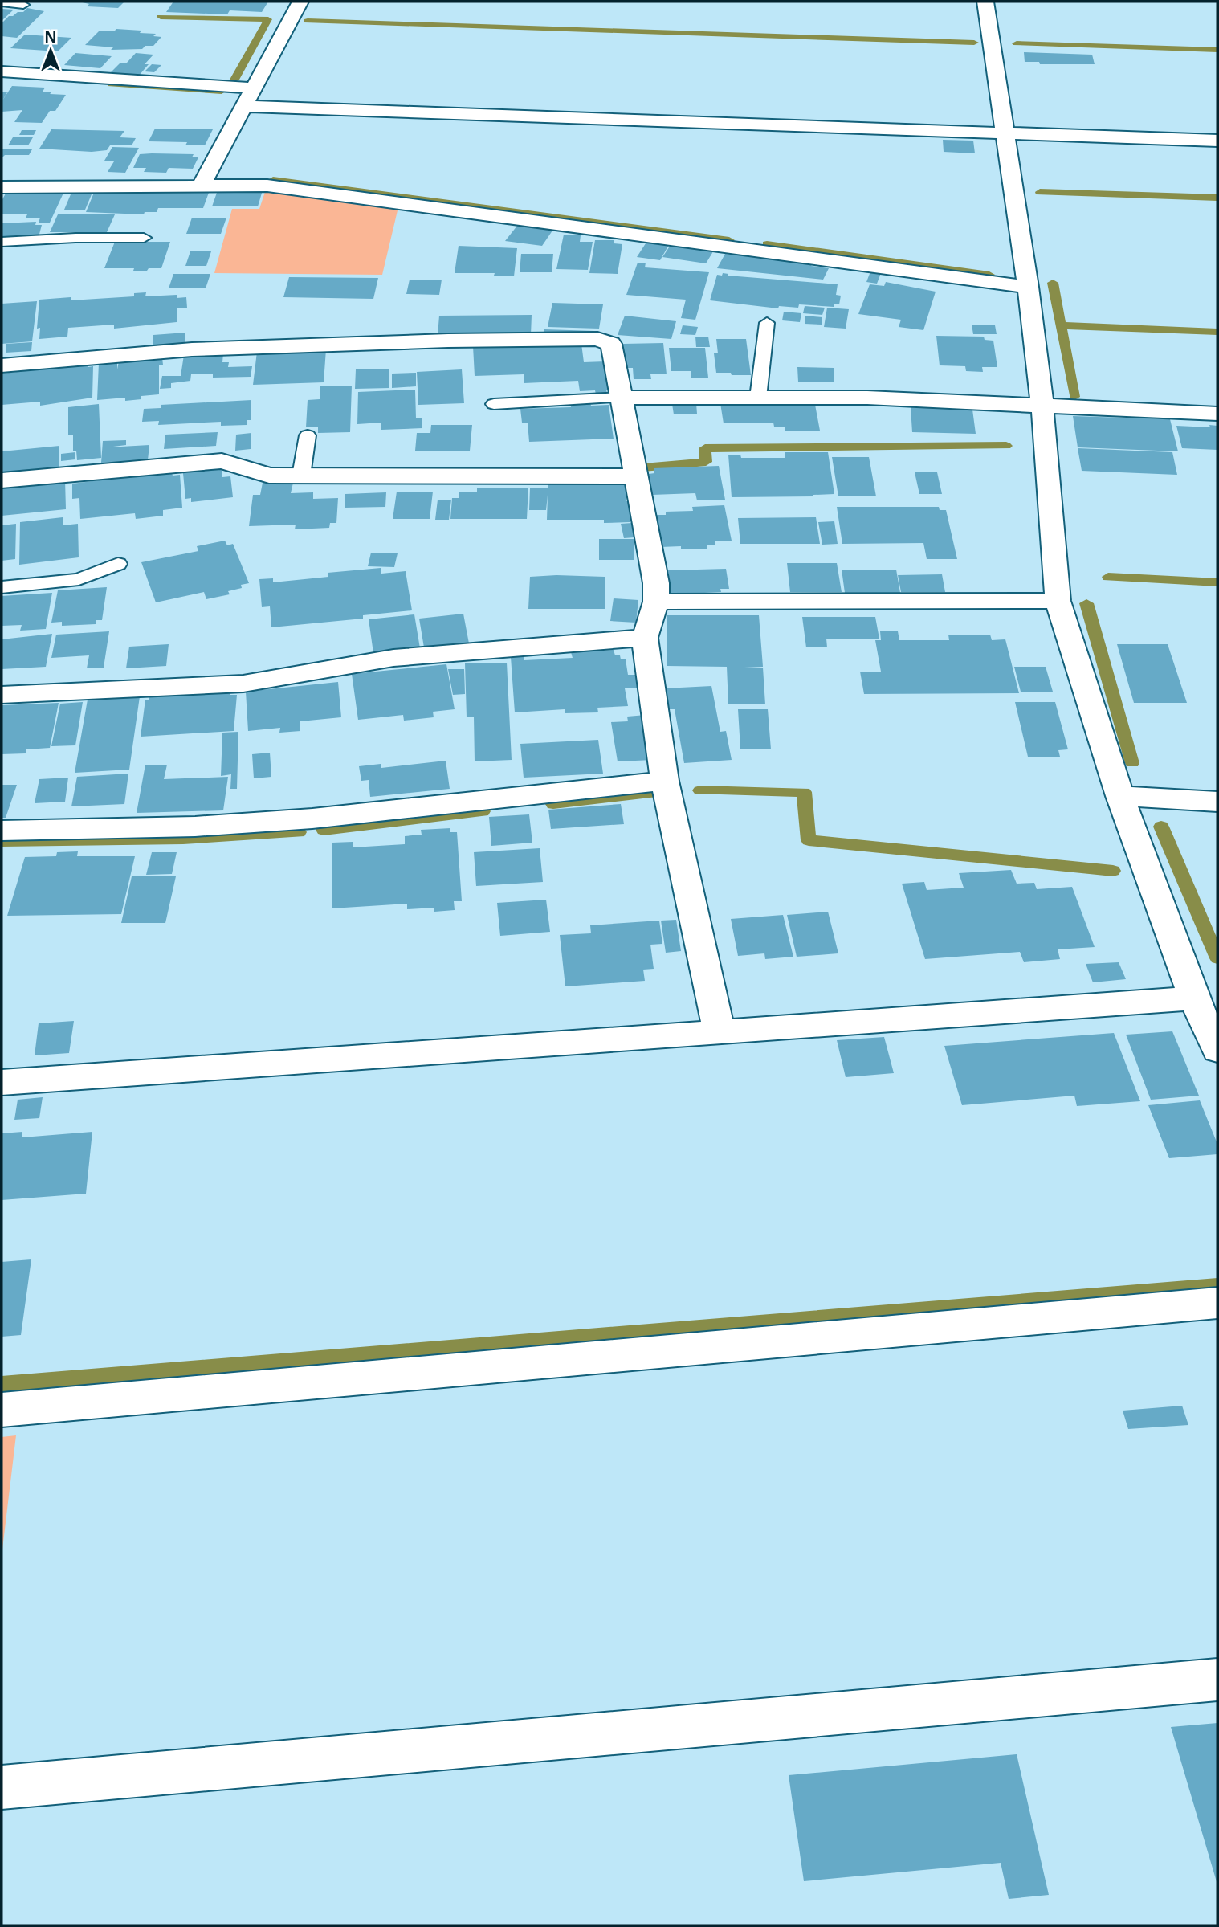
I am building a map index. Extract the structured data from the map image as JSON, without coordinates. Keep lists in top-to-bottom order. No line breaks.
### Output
{"north":"top"}
